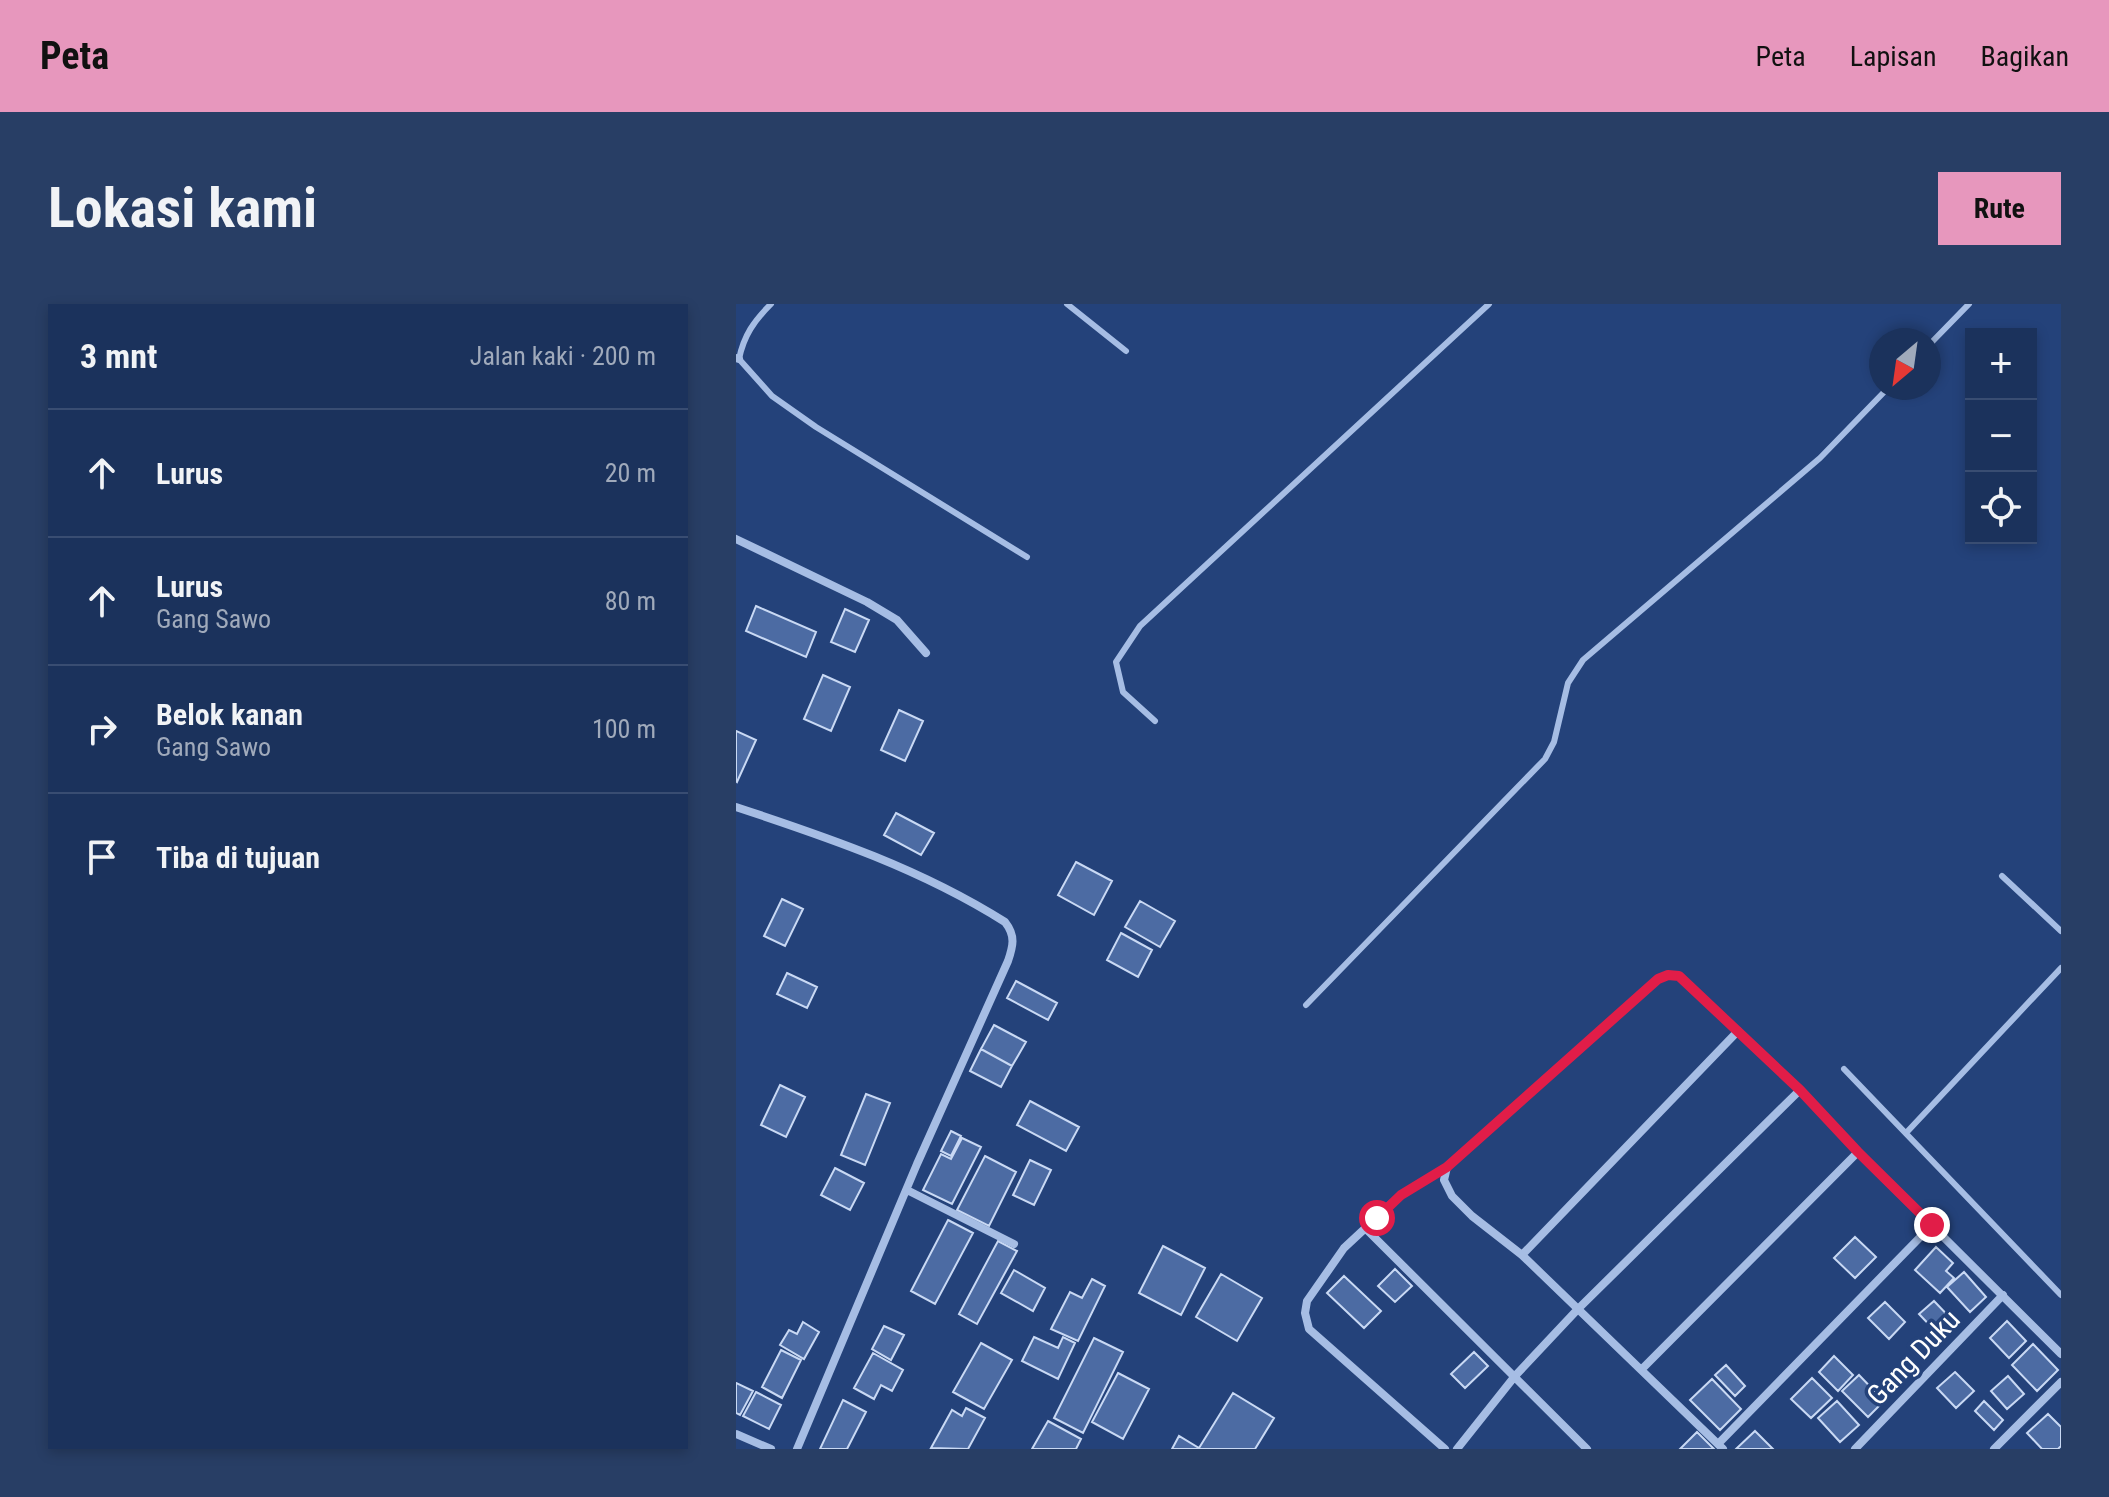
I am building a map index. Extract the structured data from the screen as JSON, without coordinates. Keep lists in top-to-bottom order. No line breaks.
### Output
{"streets":{"street":["Gang Duku"]},"north":"bottom left","page":{"header":"Peta","nav":["Peta","Lapisan","Bagikan"],"buttons":"Rute","title":"Lokasi kami","heading":["3 mnt","Jalan kaki · 200 m"],"map_buttons":["+","−"],"list":[["Lurus","20 m"],["Lurus","Gang Sawo","80 m"],["Belok kanan","Gang Sawo","100 m"],"Tiba di tujuan"]}}
